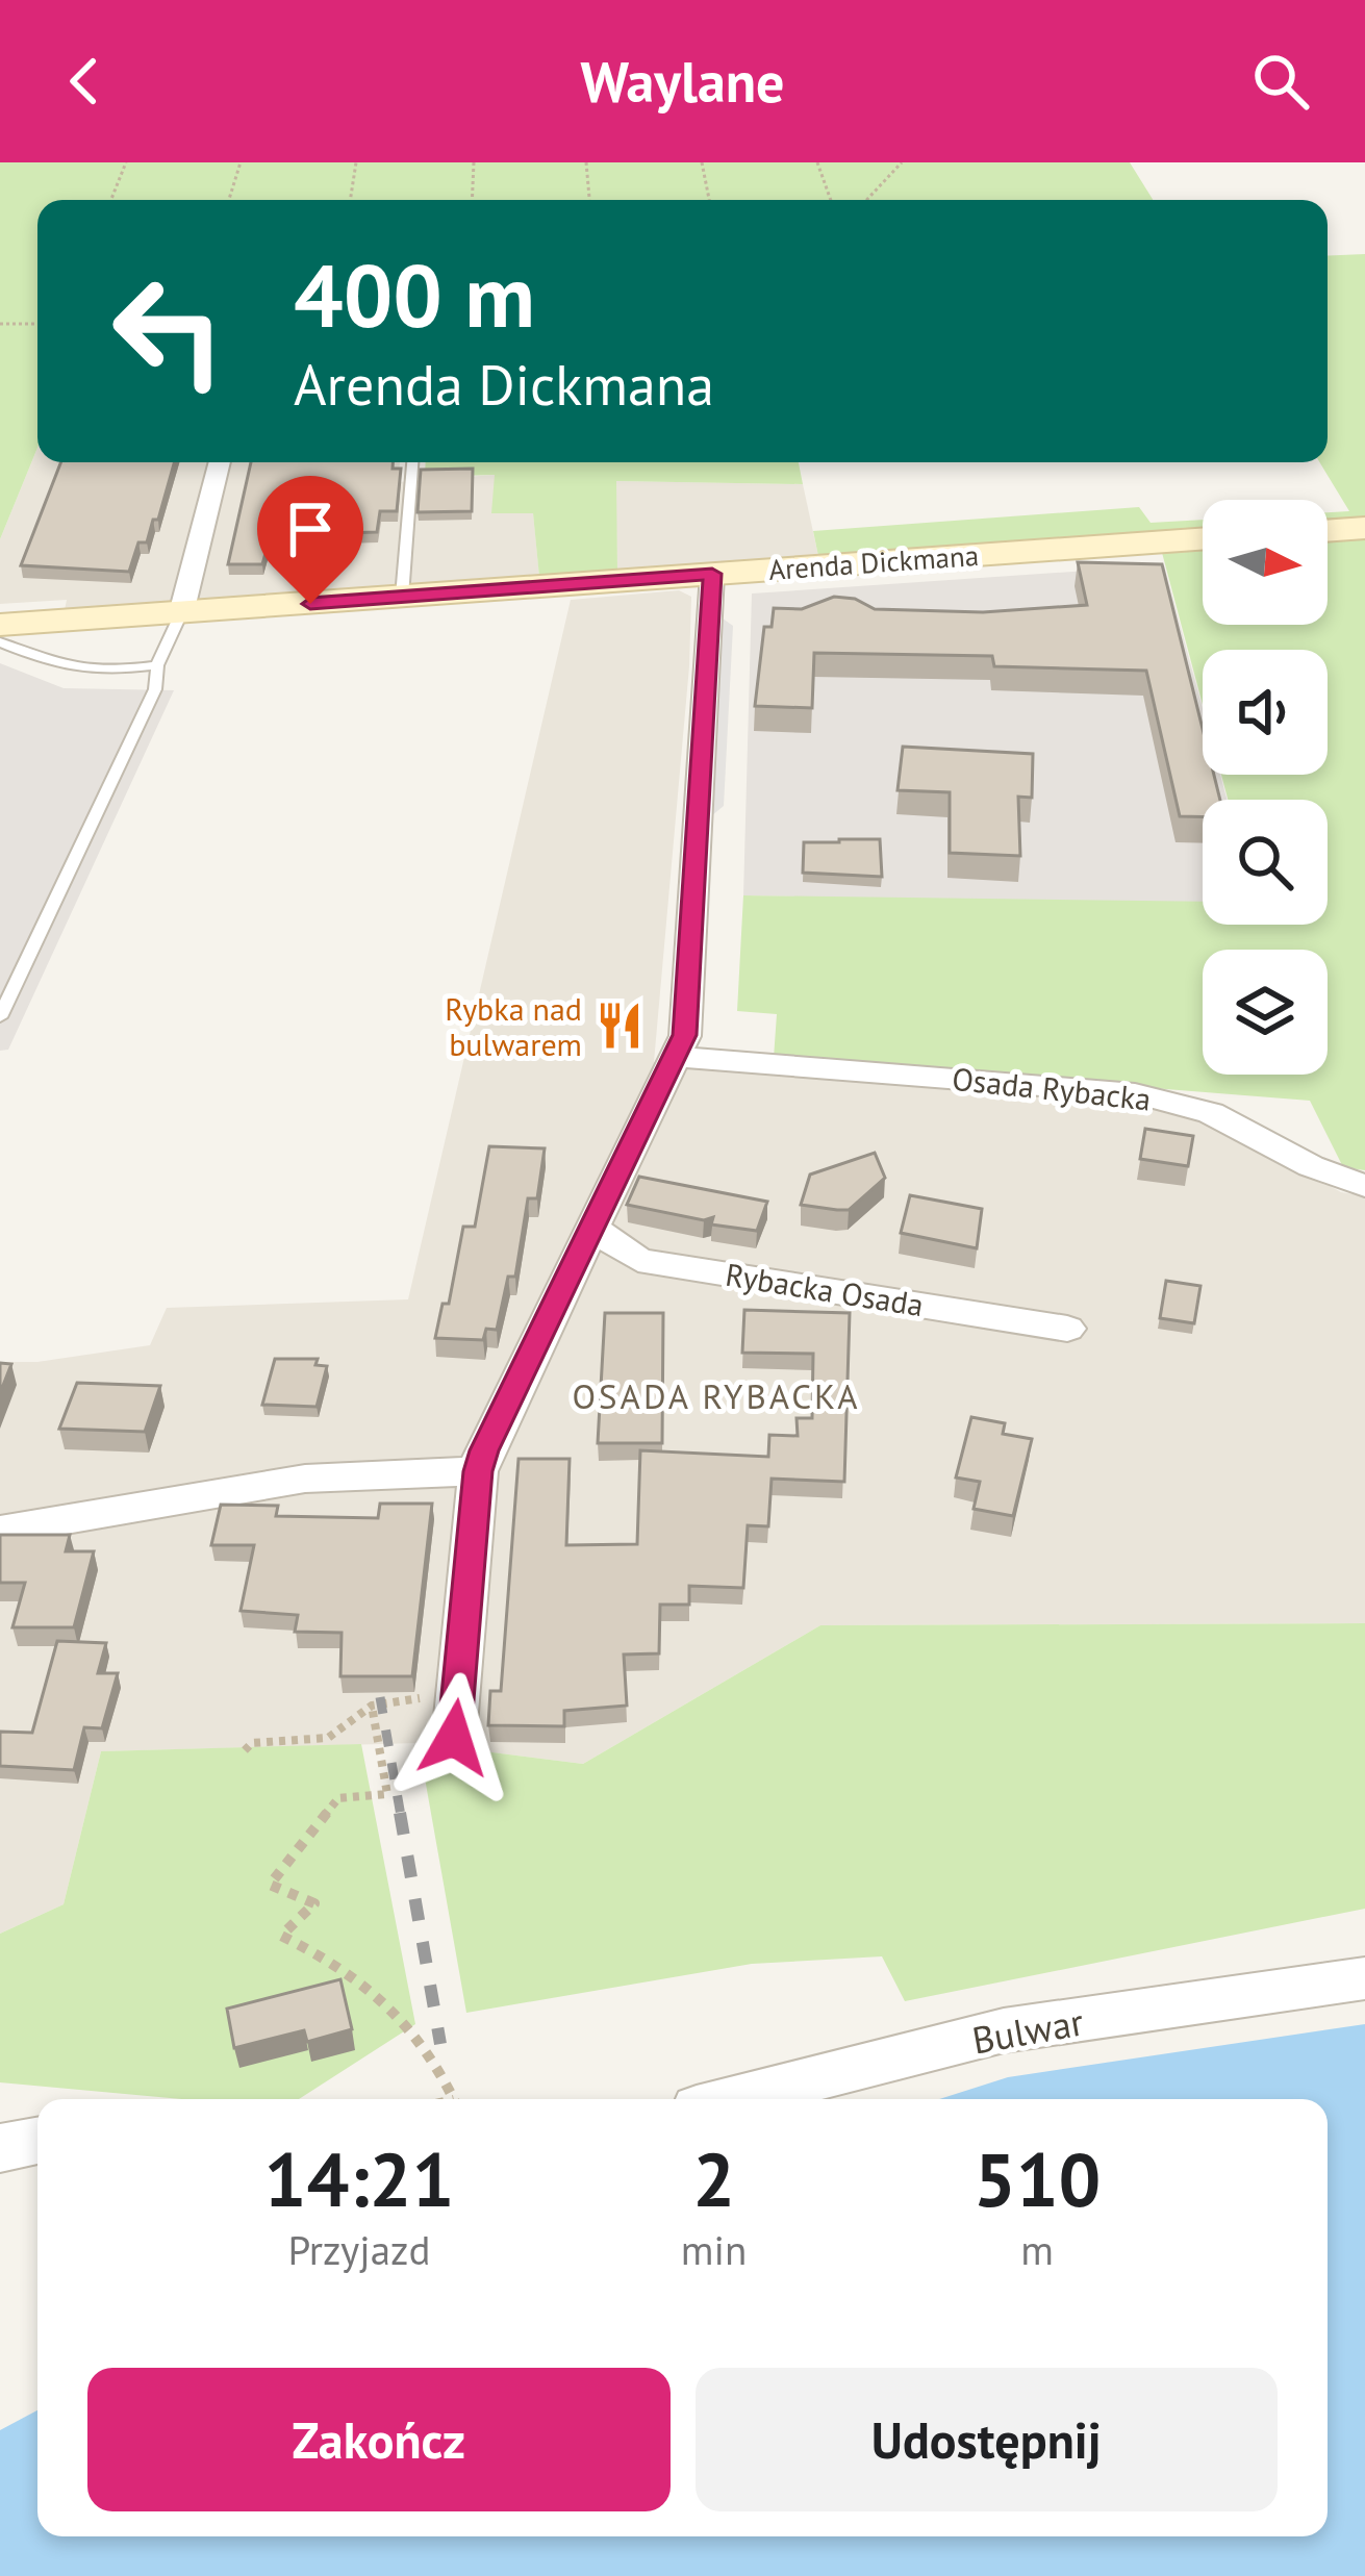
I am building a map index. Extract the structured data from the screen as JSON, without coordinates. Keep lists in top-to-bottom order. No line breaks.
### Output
{"streets":{"street":["Arenda Dickmana","Osada Rybacka","Rybacka Osada","Bulwar"]},"districts":["OSADA RYBACKA"],"places":{"restaurant":["Rybka nad bulwarem"]},"north":"right","page":{"header":"Waylane","turn":["400 m","Arenda Dickmana"],"eta":["14:21","Przyjazd","2","min","510","m"],"buttons":["Zakończ","Udostępnij"]}}
